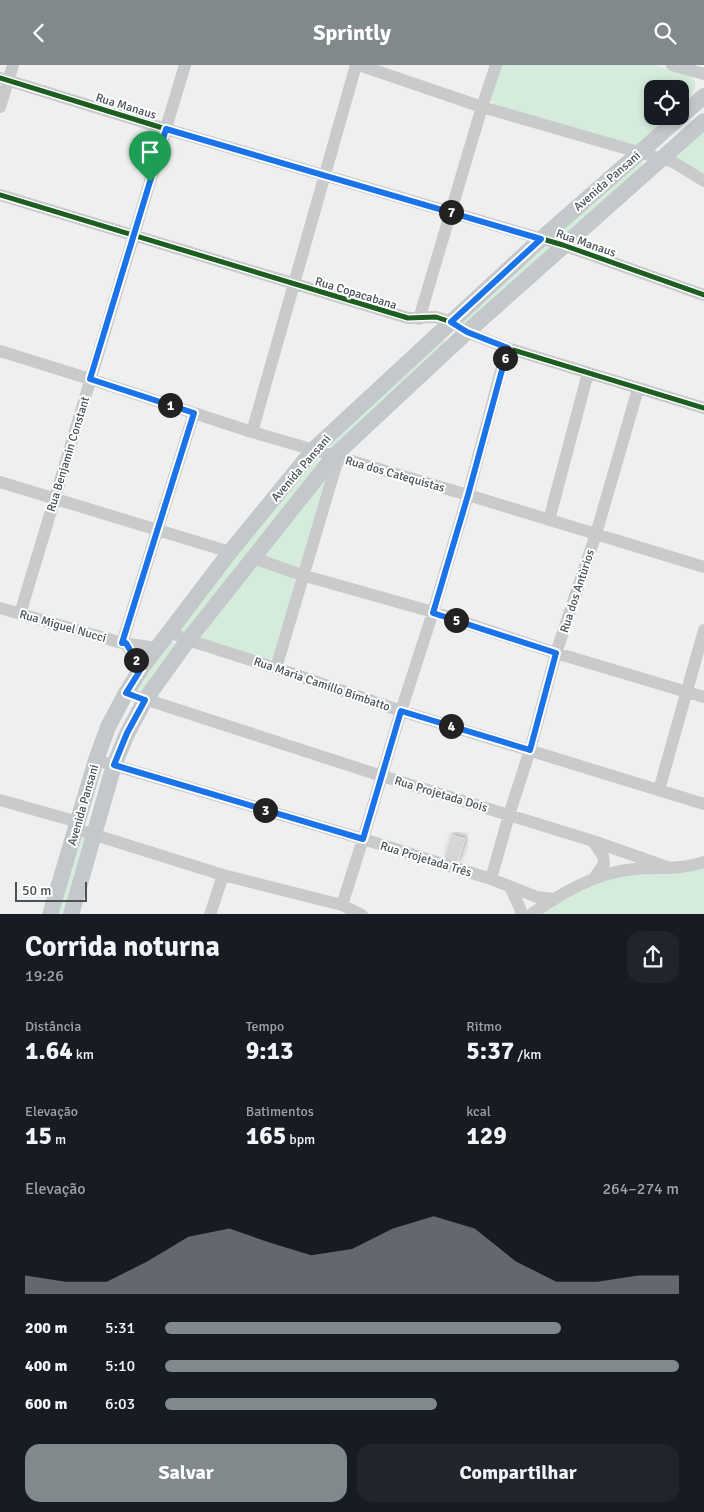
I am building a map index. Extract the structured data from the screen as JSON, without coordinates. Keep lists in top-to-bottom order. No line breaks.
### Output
{"streets":{"main road":["Avenida Pansani"],"street":["Rua Manaus","Rua Copacabana","Rua Benjamin Constant","Rua dos Catequistas","Rua dos Antùrios","Rua Miguel Nucci","Rua Maria Camillo Bimbatto","Rua Projetada Dois","Rua Projetada Três"]},"crossings":[["Rua Manaus","Avenida Pansani"],["Rua Manaus","Rua Benjamin Constant"],["Avenida Pansani","Rua Copacabana"],["Avenida Pansani","Rua dos Catequistas"],["Avenida Pansani","Rua Miguel Nucci"],["Avenida Pansani","Rua Maria Camillo Bimbatto"],["Avenida Pansani","Rua Projetada Dois"],["Avenida Pansani","Rua Projetada Três"],["Rua Copacabana","Rua Benjamin Constant"],["Rua Copacabana","Rua dos Antùrios"],["Rua Benjamin Constant","Rua dos Catequistas"],["Rua Benjamin Constant","Rua Miguel Nucci"],["Rua dos Catequistas","Rua dos Antùrios"],["Rua dos Antùrios","Rua Maria Camillo Bimbatto"],["Rua dos Antùrios","Rua Projetada Dois"],["Rua dos Antùrios","Rua Projetada Três"]],"scale_bar":"50 m","page":{"header":"Sprintly","pins":["7","6","1","5","2","4","3"],"scale":"50 m","heading":["Corrida noturna","19:26"],"stats":[["Distância","1.64 km"],["Tempo","9:13"],["Ritmo","5:37 /km"],["Elevação","15 m"],["Batimentos","165 bpm"],["kcal","129"]],"chart":["Elevação","264–274 m"],"list":[{"name":"200 m","note":"5:31"},{"name":"400 m","note":"5:10"},{"name":"600 m","note":"6:03"}],"buttons":["Salvar","Compartilhar"]}}
